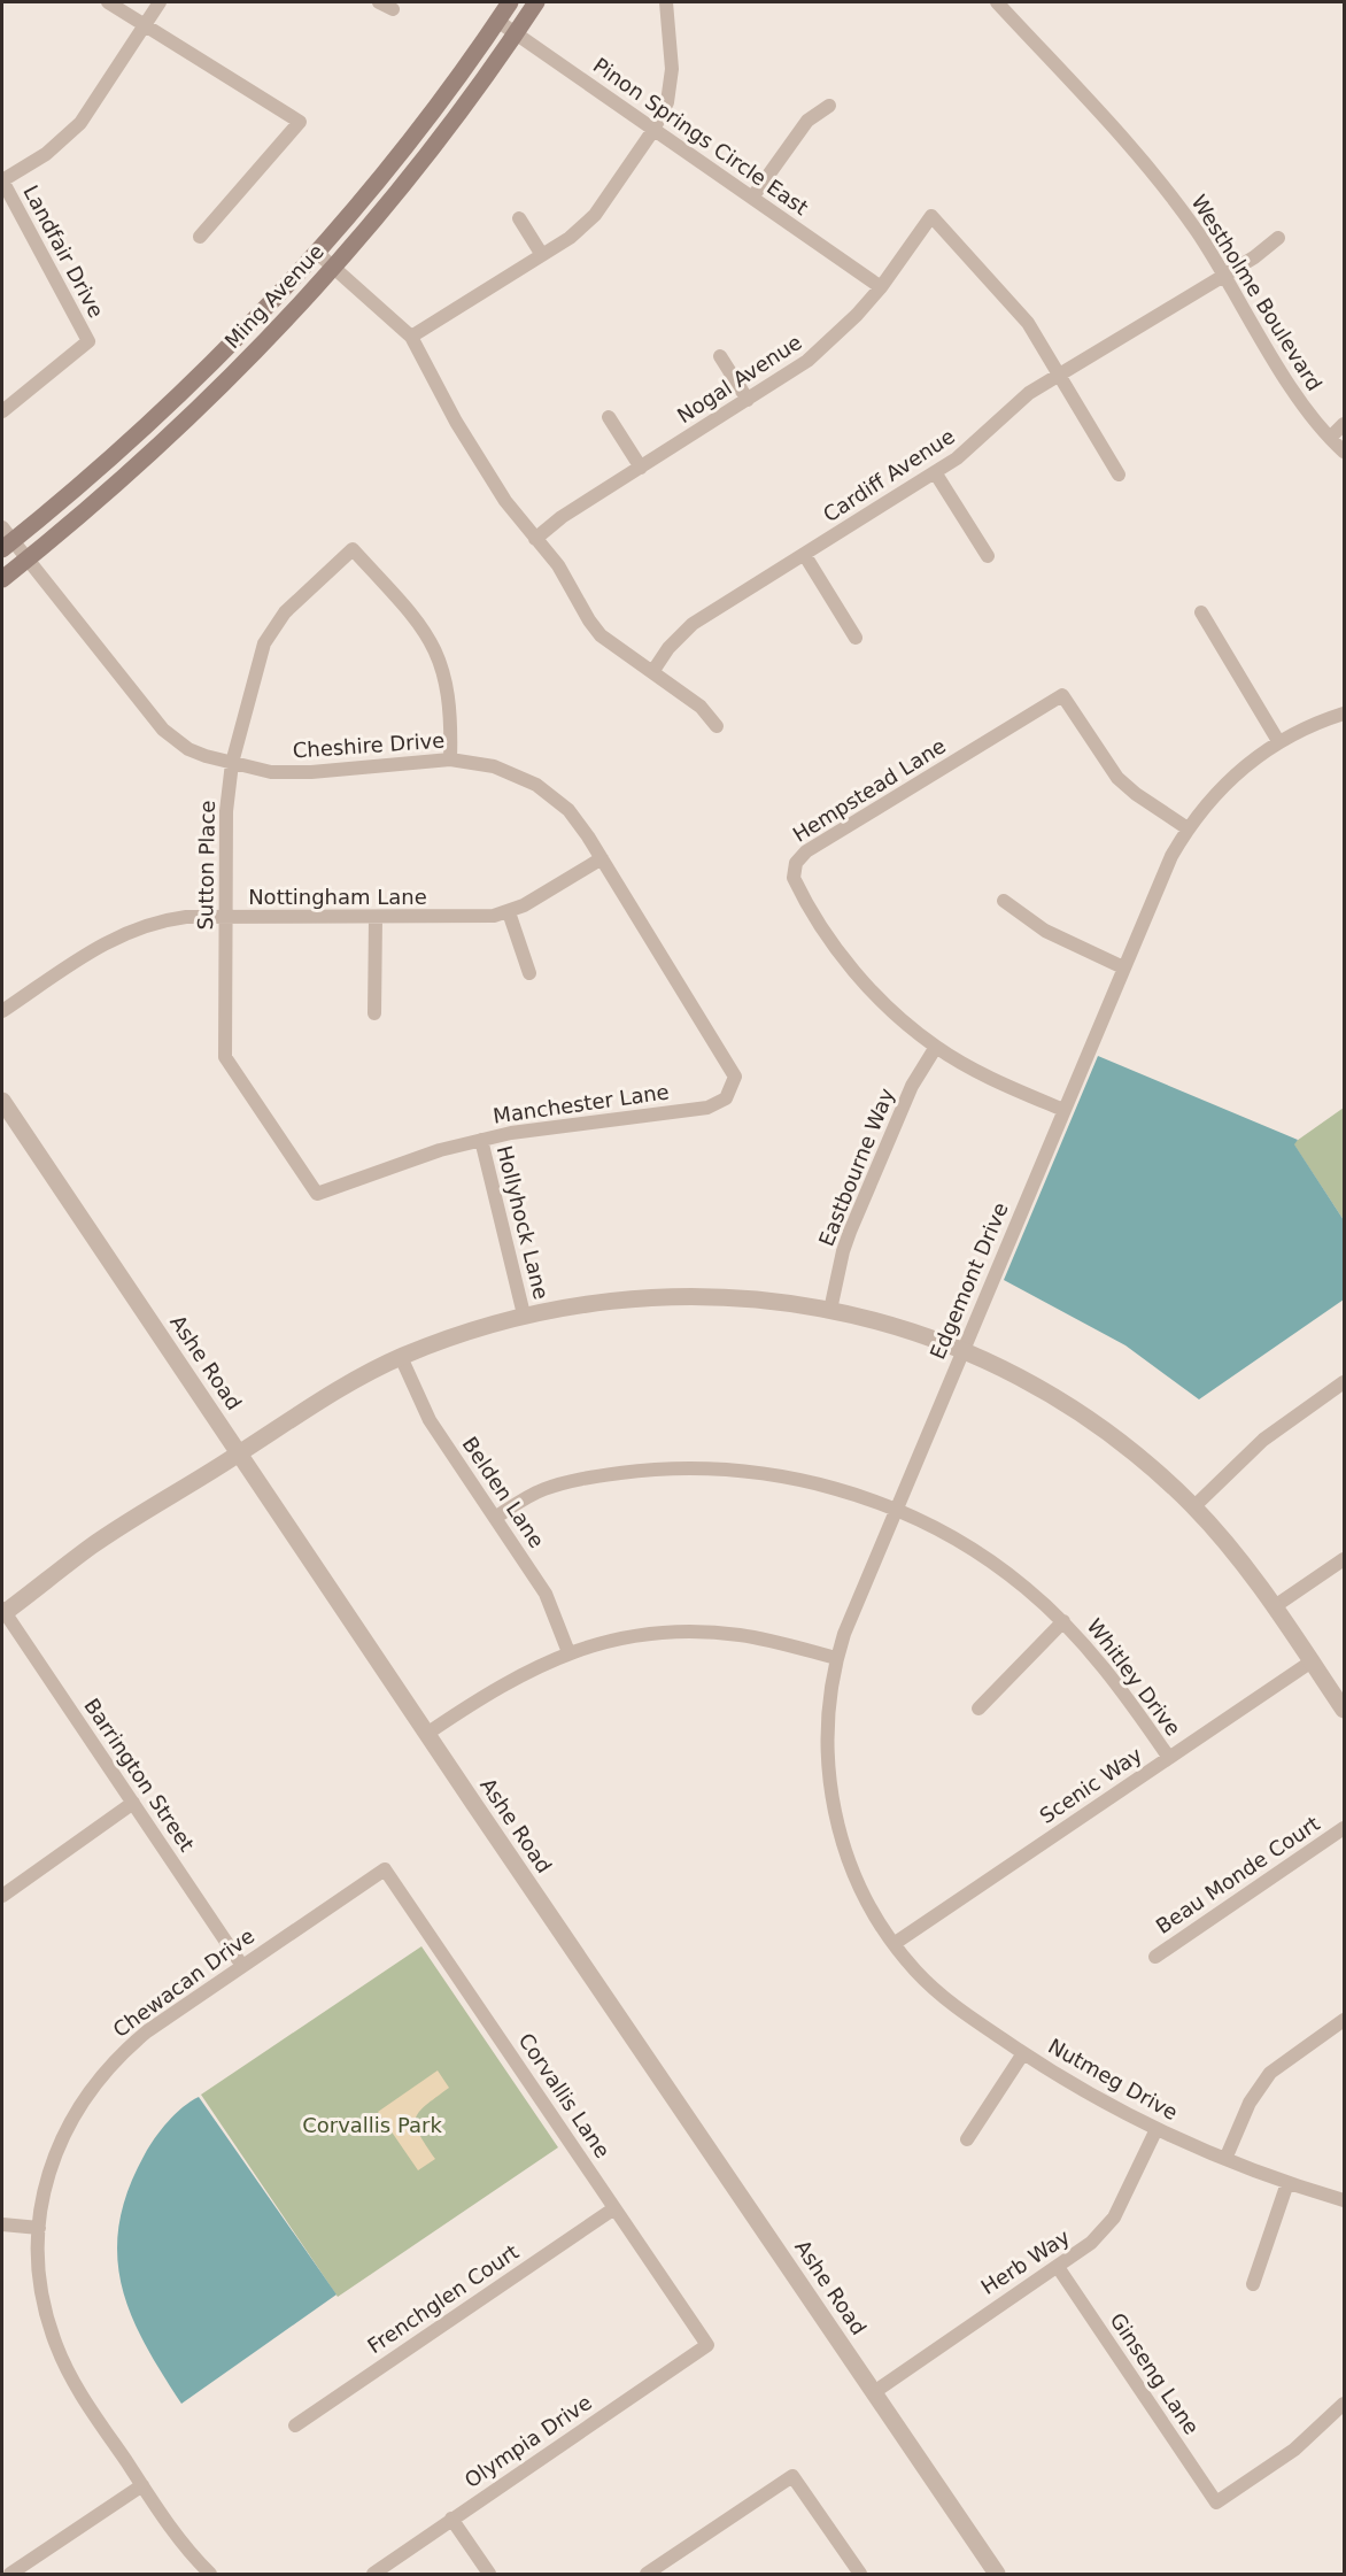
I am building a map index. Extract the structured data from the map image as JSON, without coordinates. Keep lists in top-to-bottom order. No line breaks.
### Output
{"streets":{"main road":["Ming Avenue"],"street":["Pinon Springs Circle East","Landfair Drive","Westholme Boulevard","Nogal Avenue","Cardiff Avenue","Cheshire Drive","Hempstead Lane","Sutton Place","Nottingham Lane","Manchester Lane","Eastbourne Way","Hollyhock Lane","Edgemont Drive","Ashe Road","Belden Lane","Whitley Drive","Barrington Street","Scenic Way","Beau Monde Court","Chewacan Drive","Nutmeg Drive","Corvallis Lane","Herb Way","Frenchglen Court","Ginseng Lane","Olympia Drive"]},"crossings":[["Pinon Springs Circle East","Ming Avenue"],["Pinon Springs Circle East","Nogal Avenue"],["Westholme Boulevard","Cardiff Avenue"],["Ming Avenue","Cheshire Drive"],["Nogal Avenue","Cardiff Avenue"],["Cheshire Drive","Sutton Place"],["Cheshire Drive","Nottingham Lane"],["Cheshire Drive","Manchester Lane"],["Hempstead Lane","Eastbourne Way"],["Hempstead Lane","Edgemont Drive"],["Sutton Place","Nottingham Lane"],["Sutton Place","Manchester Lane"],["Manchester Lane","Hollyhock Lane"],["Edgemont Drive","Whitley Drive"],["Edgemont Drive","Scenic Way"],["Edgemont Drive","Nutmeg Drive"],["Ashe Road","Herb Way"],["Belden Lane","Whitley Drive"],["Whitley Drive","Scenic Way"],["Barrington Street","Chewacan Drive"],["Scenic Way","Nutmeg Drive"],["Chewacan Drive","Corvallis Lane"],["Nutmeg Drive","Herb Way"],["Corvallis Lane","Frenchglen Court"],["Corvallis Lane","Olympia Drive"],["Herb Way","Ginseng Lane"]],"parks":["Corvallis Park"]}
